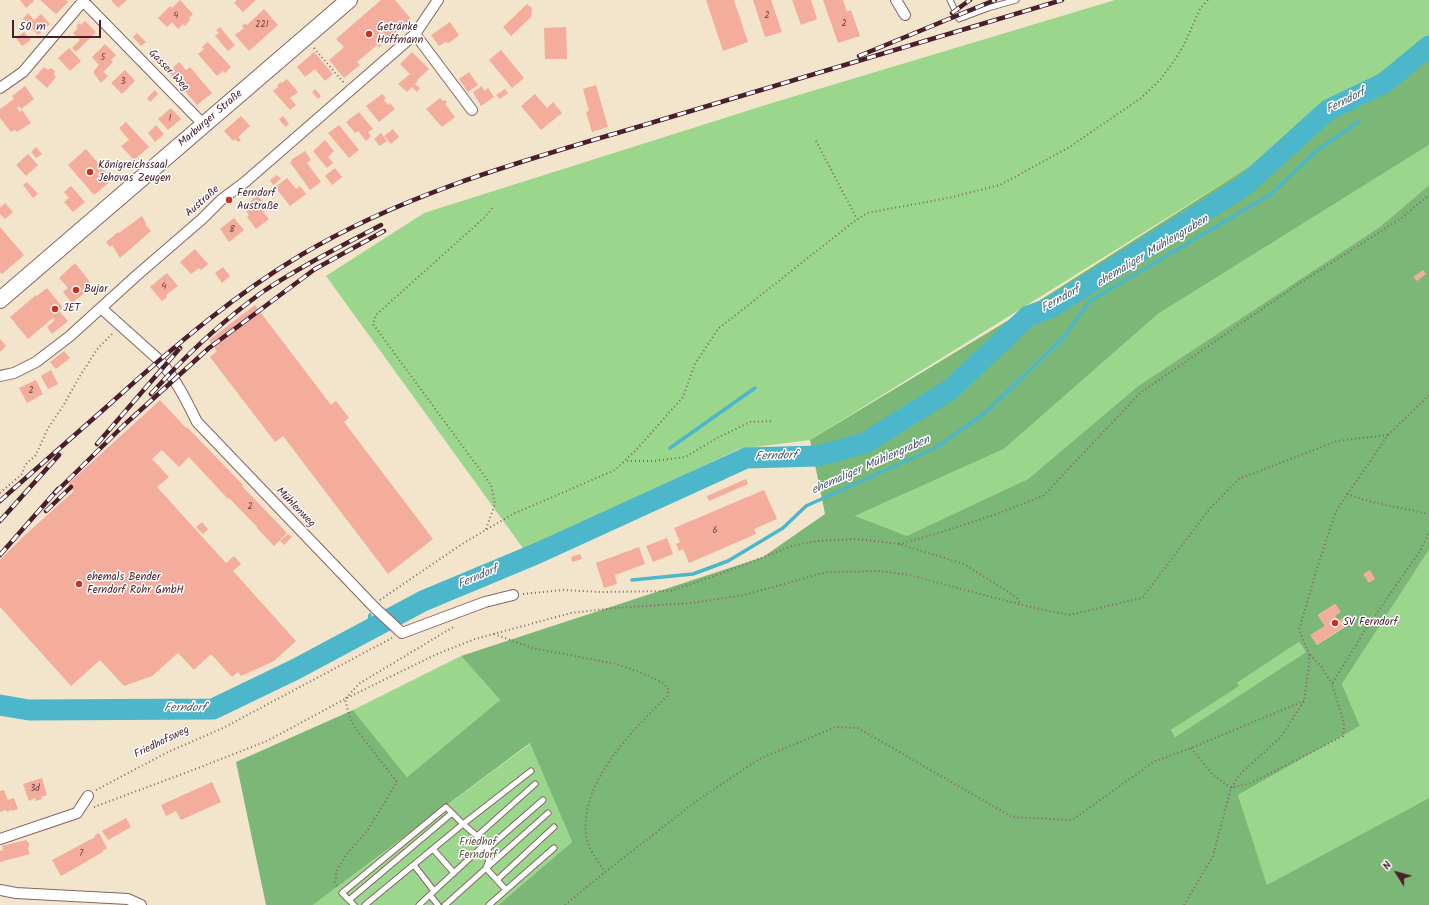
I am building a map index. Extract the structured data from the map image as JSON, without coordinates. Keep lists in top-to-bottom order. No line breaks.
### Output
{"streets":{"main road":["Marburger Straße"],"street":["Gasser Weg","Austraße","Mühlenweg"],"path":["Friedhofsweg"]},"crossings":[["Gasser Weg","Marburger Straße"],["Austraße","Mühlenweg"],["Mühlenweg","Friedhofsweg"]],"water":["Ferndorf","ehemaliger Mühlengraben"],"parks":["Friedhof Ferndorf"],"places":["Getränke Hoffmann","Königreichssaal Jehovas Zeugen","Ferndorf Austraße","Bujar","JET","ehemals Bender Ferndorf Rohr GmbH","SV Ferndorf"],"house_numbers":["4","2","2","221","5","3","1","8","4","2","2","6","3d","7"],"scale_bar":"50 m","north":"top left"}
